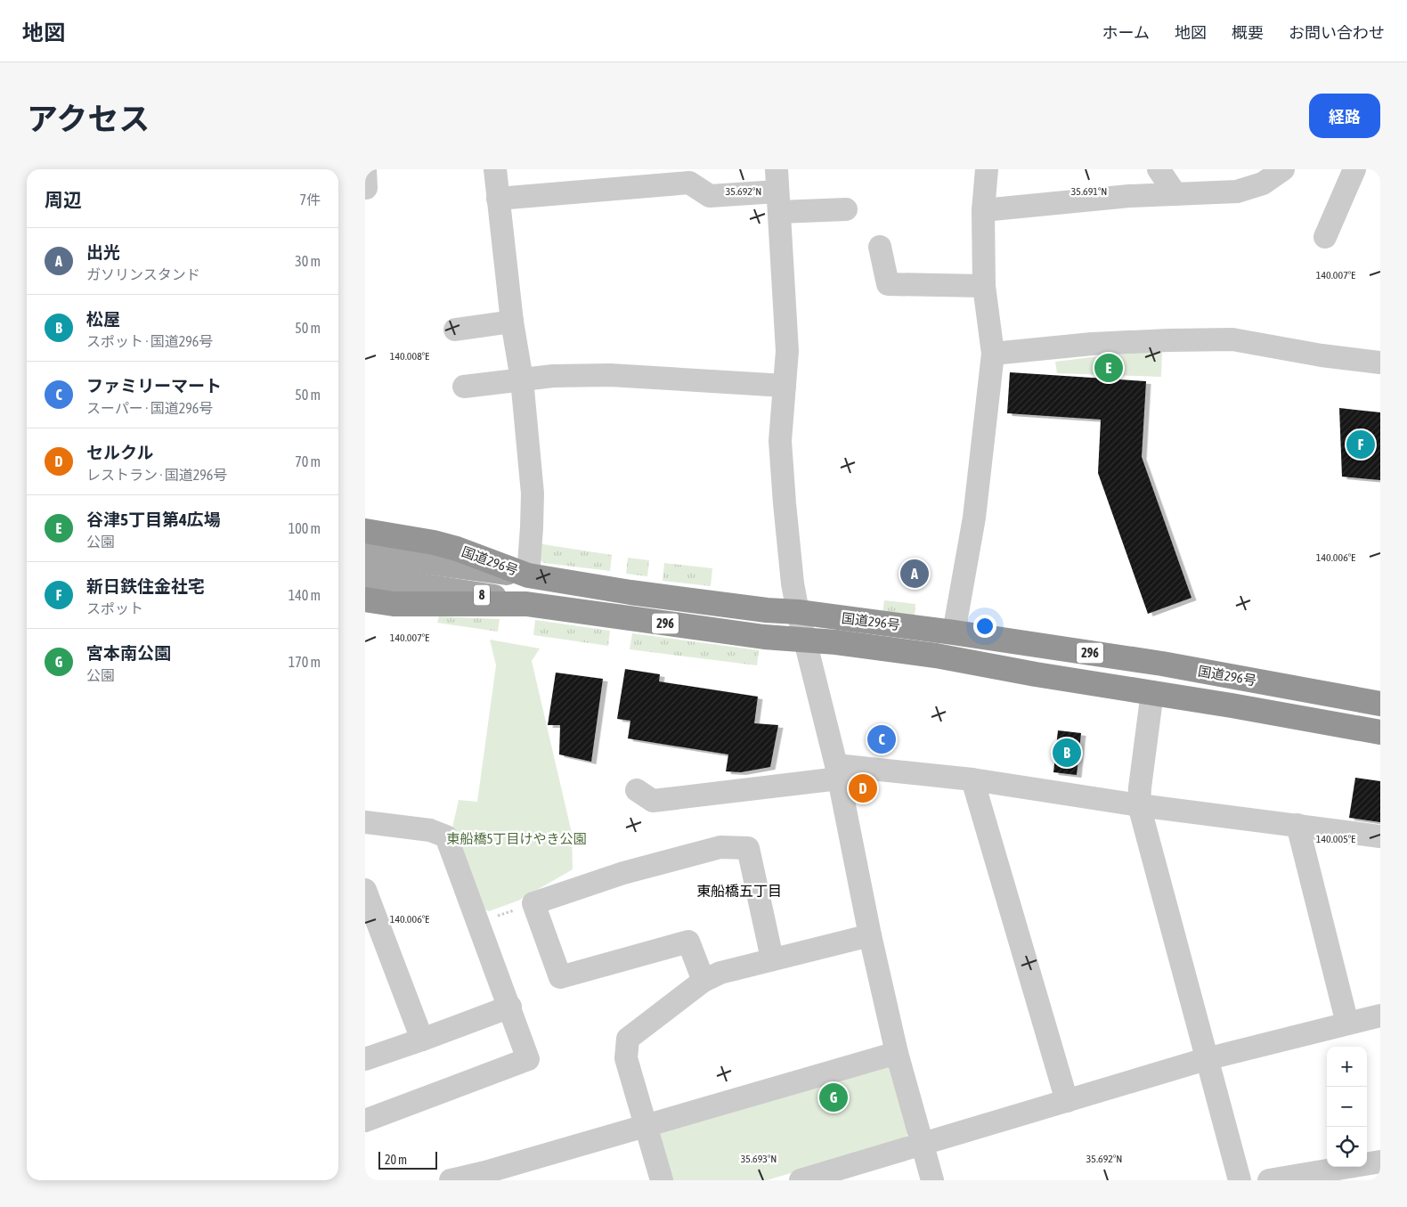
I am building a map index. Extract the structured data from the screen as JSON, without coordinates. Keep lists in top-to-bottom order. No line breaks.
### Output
{"streets":{"highway":["国道296号","296"],"main road":["8"]},"crossings":[["国道296号","8"]],"districts":["東船橋五丁目"],"parks":["東船橋5丁目けやき公園"],"scale_bar":"20 m","page":{"header":"地図","nav":["ホーム","地図","概要","お問い合わせ"],"title":"アクセス","buttons":"経路","heading":["周辺","7件"],"list":[{"mark":"A","name":"出光","note":"ガソリンスタンド","value":"30 m"},{"mark":"B","name":"松屋","note":"スポット · 国道296号","value":"50 m"},{"mark":"C","name":"ファミリーマート","note":"スーパー · 国道296号","value":"50 m"},{"mark":"D","name":"セルクル","note":"レストラン · 国道296号","value":"70 m"},{"mark":"E","name":"谷津5丁目第4広場","note":"公園","value":"100 m"},{"mark":"F","name":"新日鉄住金社宅","note":"スポット","value":"140 m"},{"mark":"G","name":"宮本南公園","note":"公園","value":"170 m"}],"pins":["E","F","A","C","B","D","G"],"map_buttons":["+","−"],"scale":"20 m"},"coordinates":["35.692°N","35.691°N","140.007°E","140.008°E","140.006°E","140.005°E","35.693°N"]}
